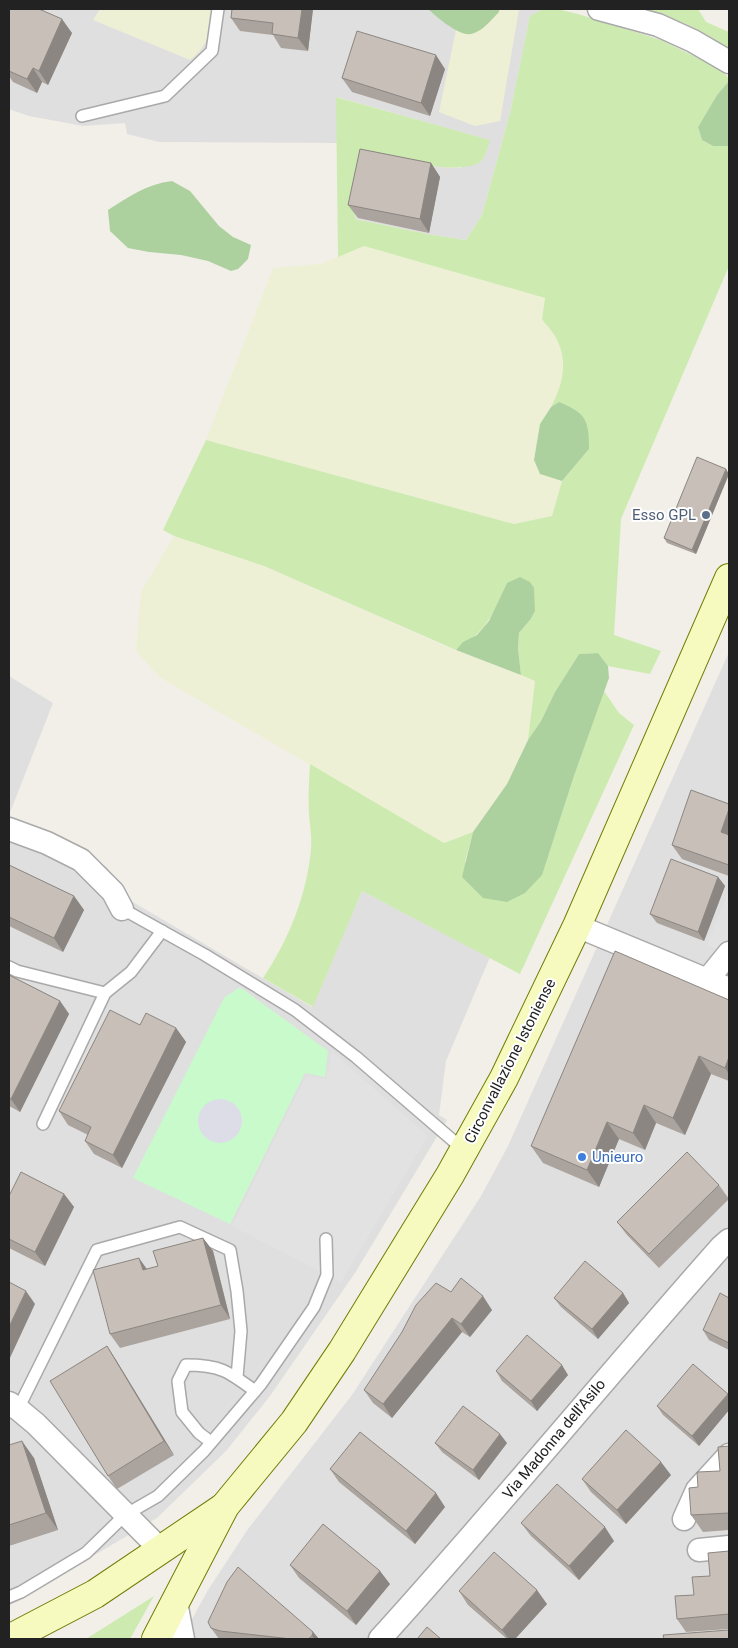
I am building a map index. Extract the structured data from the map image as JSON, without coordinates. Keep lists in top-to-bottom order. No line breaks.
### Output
{"streets":{"main road":["Circonvallazione Istoniense"],"street":["Via Madonna dell'Asilo"]},"places":["Esso GPL","Unieuro"]}
